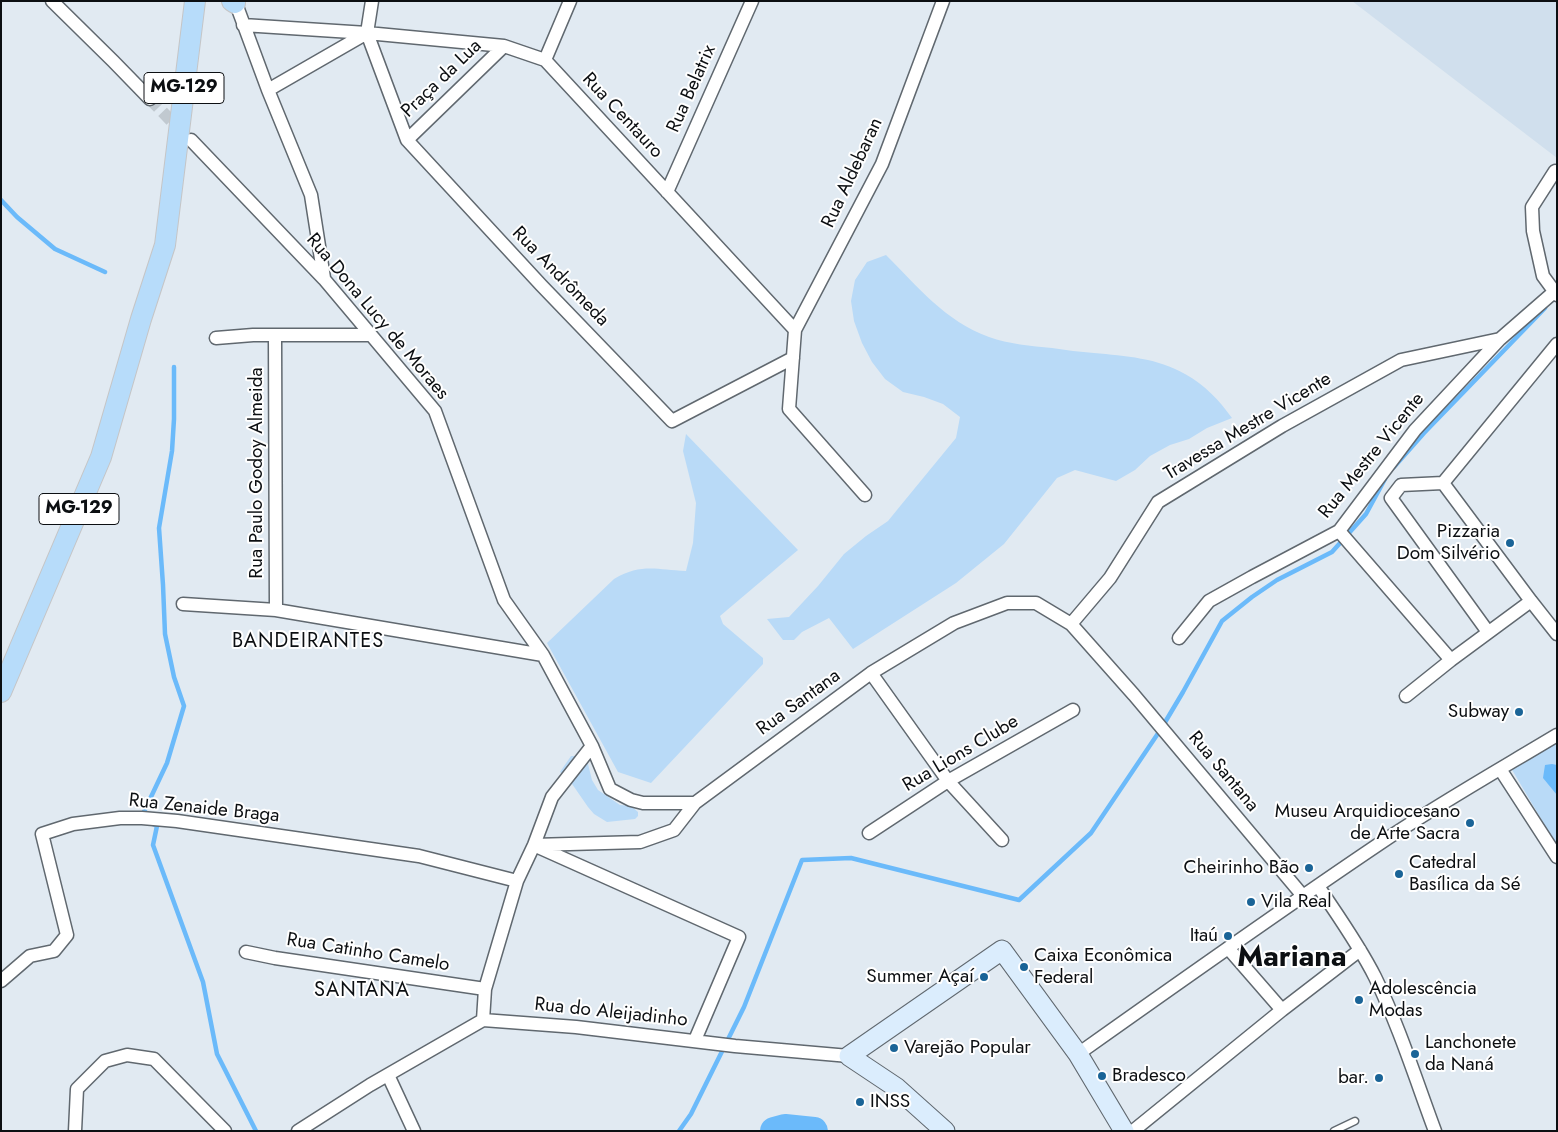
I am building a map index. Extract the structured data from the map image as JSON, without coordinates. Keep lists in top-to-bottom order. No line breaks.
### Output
{"streets":{"main road":["MG-129"],"street":["Praça da Lua","Rua Belatrix","Rua Centauro","Rua Aldebaran","Rua Andrômeda","Rua Dona Lucy de Moraes","Travessa Mestre Vicente","Rua Mestre Vicente","Rua Paulo Godoy Almeida","Rua Santana","Rua Lions Clube","Rua Zenaide Braga","Rua Catinho Camelo","Rua do Aleijadinho"]},"crossings":[["Praça da Lua","Rua Centauro"],["Praça da Lua","Rua Andrômeda"],["Rua Belatrix","Rua Centauro"],["Rua Centauro","Rua Aldebaran"],["Rua Centauro","Rua Andrômeda"],["Rua Aldebaran","Rua Andrômeda"],["Rua Dona Lucy de Moraes","Rua Santana"],["Travessa Mestre Vicente","Rua Mestre Vicente"],["Travessa Mestre Vicente","Rua Santana"]],"districts":["BANDEIRANTES","Mariana","SANTANA"],"places":["Pizzaria Dom Silvério","Subway","Museu Arquidiocesano de Arte Sacra","Cheirinho Bão","Catedral Basílica da Sé","Vila Real","Itaú","Caixa Econômica Federal","Summer Açaí","Adolescência Modas","Varejão Popular","Lanchonete da Naná","Bradesco","bar.","INSS"]}
